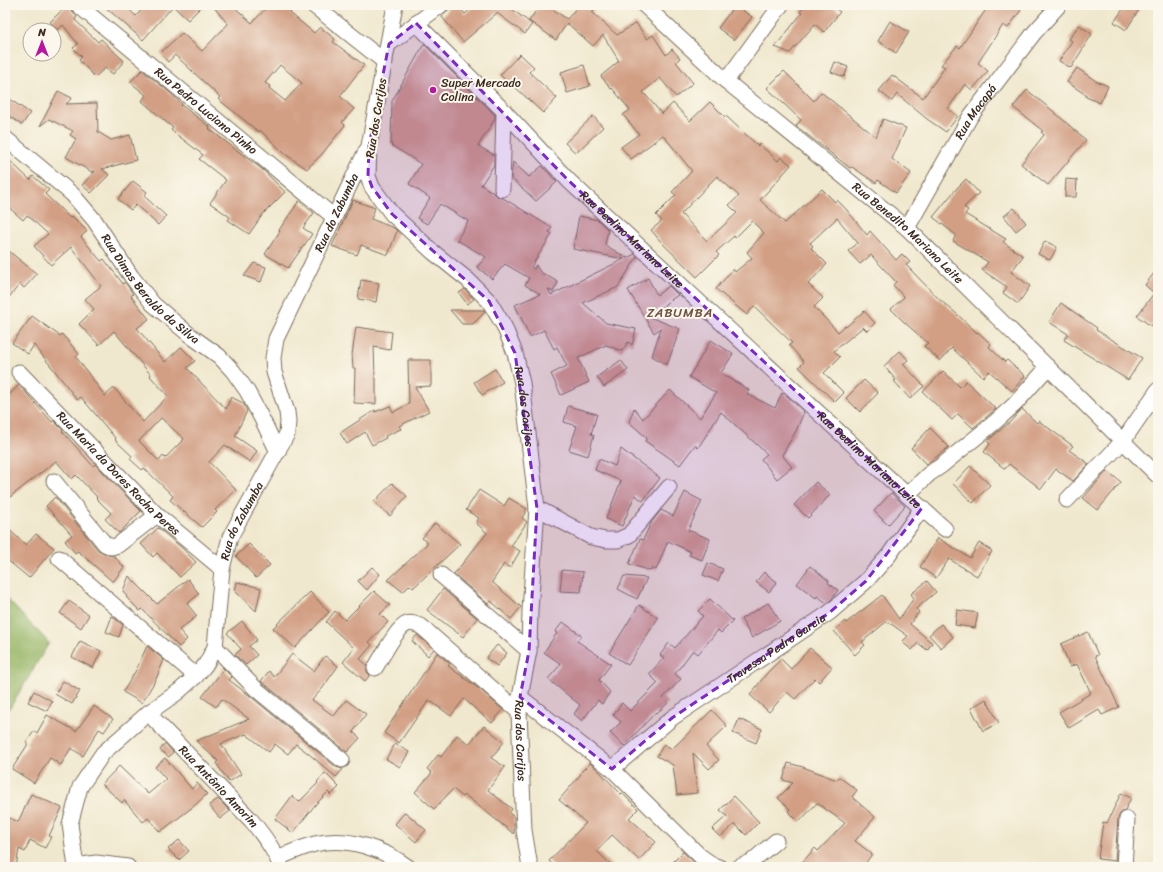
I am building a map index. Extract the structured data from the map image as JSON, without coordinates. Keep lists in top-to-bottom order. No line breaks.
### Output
{"streets":{"street":["Rua Pedro Luciano Pinho","Rua Macapá","Rua dos Carijos","Rua do Zabumba","Rua Benedito Mariano Leite","Rua Deolino Mariano Leite","Rua Dimas Beraldo da Silva","Rua Maria da Dores Rocha Peres","Travessa Pedro Garcia","Rua Antônio Amorim"]},"crossings":[["Rua Pedro Luciano Pinho","Rua do Zabumba"],["Rua Macapá","Rua Benedito Mariano Leite"],["Rua dos Carijos","Rua do Zabumba"],["Rua do Zabumba","Rua Dimas Beraldo da Silva"],["Rua do Zabumba","Rua Maria da Dores Rocha Peres"],["Rua do Zabumba","Rua Antônio Amorim"],["Rua Deolino Mariano Leite","Travessa Pedro Garcia"]],"districts":["ZABUMBA"],"places":["Super Mercado Colina"],"north":"top"}
